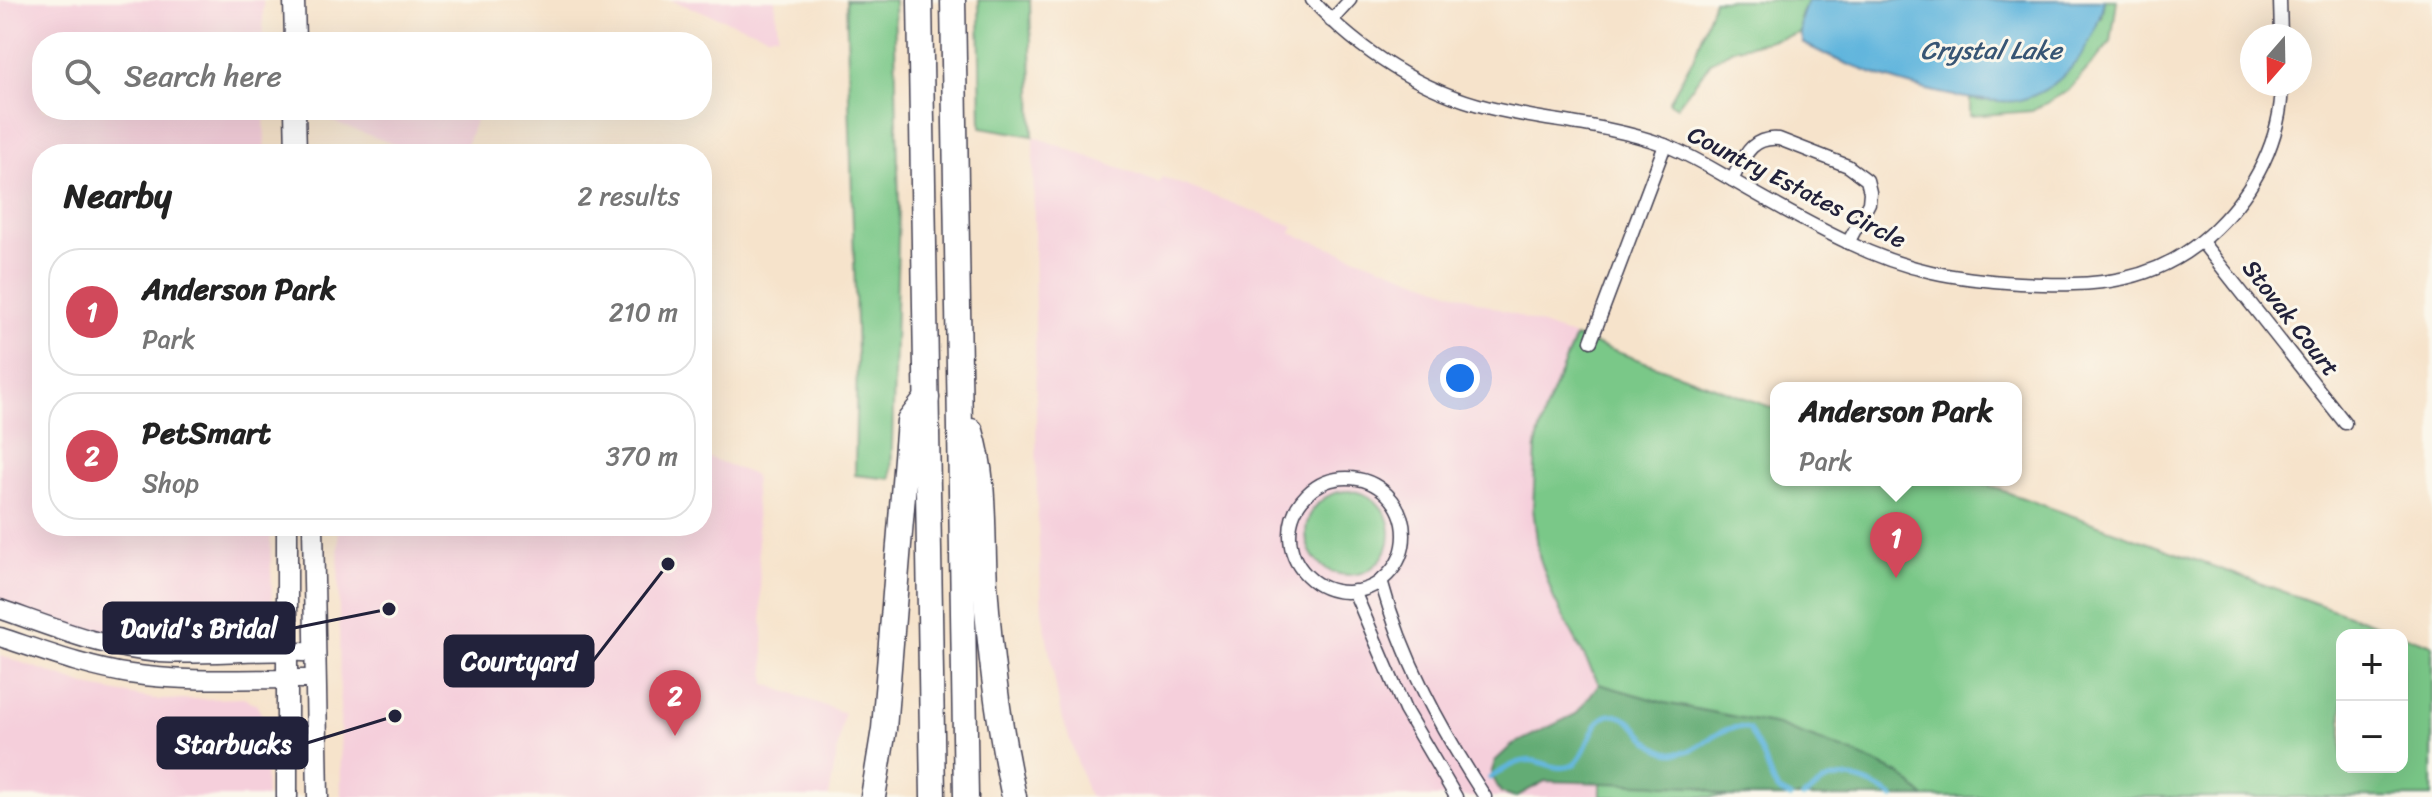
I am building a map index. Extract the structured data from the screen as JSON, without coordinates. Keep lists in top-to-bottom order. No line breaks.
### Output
{"streets":{"street":["Country Estates Circle","Stovak Court"]},"crossings":[["Country Estates Circle","Stovak Court"]],"water":["Crystal Lake"],"places":["Courtyard","David's Bridal","Starbucks"],"north":"bottom","page":{"search":"Search here","heading":["Nearby","2 results"],"list":[{"mark":"1","name":"Anderson Park","note":"Park","value":"210 m"},{"mark":"2","name":"PetSmart","note":"Shop","value":"370 m"}],"popup":["Anderson Park","Park"],"pins":["1","2"],"map_buttons":["+","−"]}}
